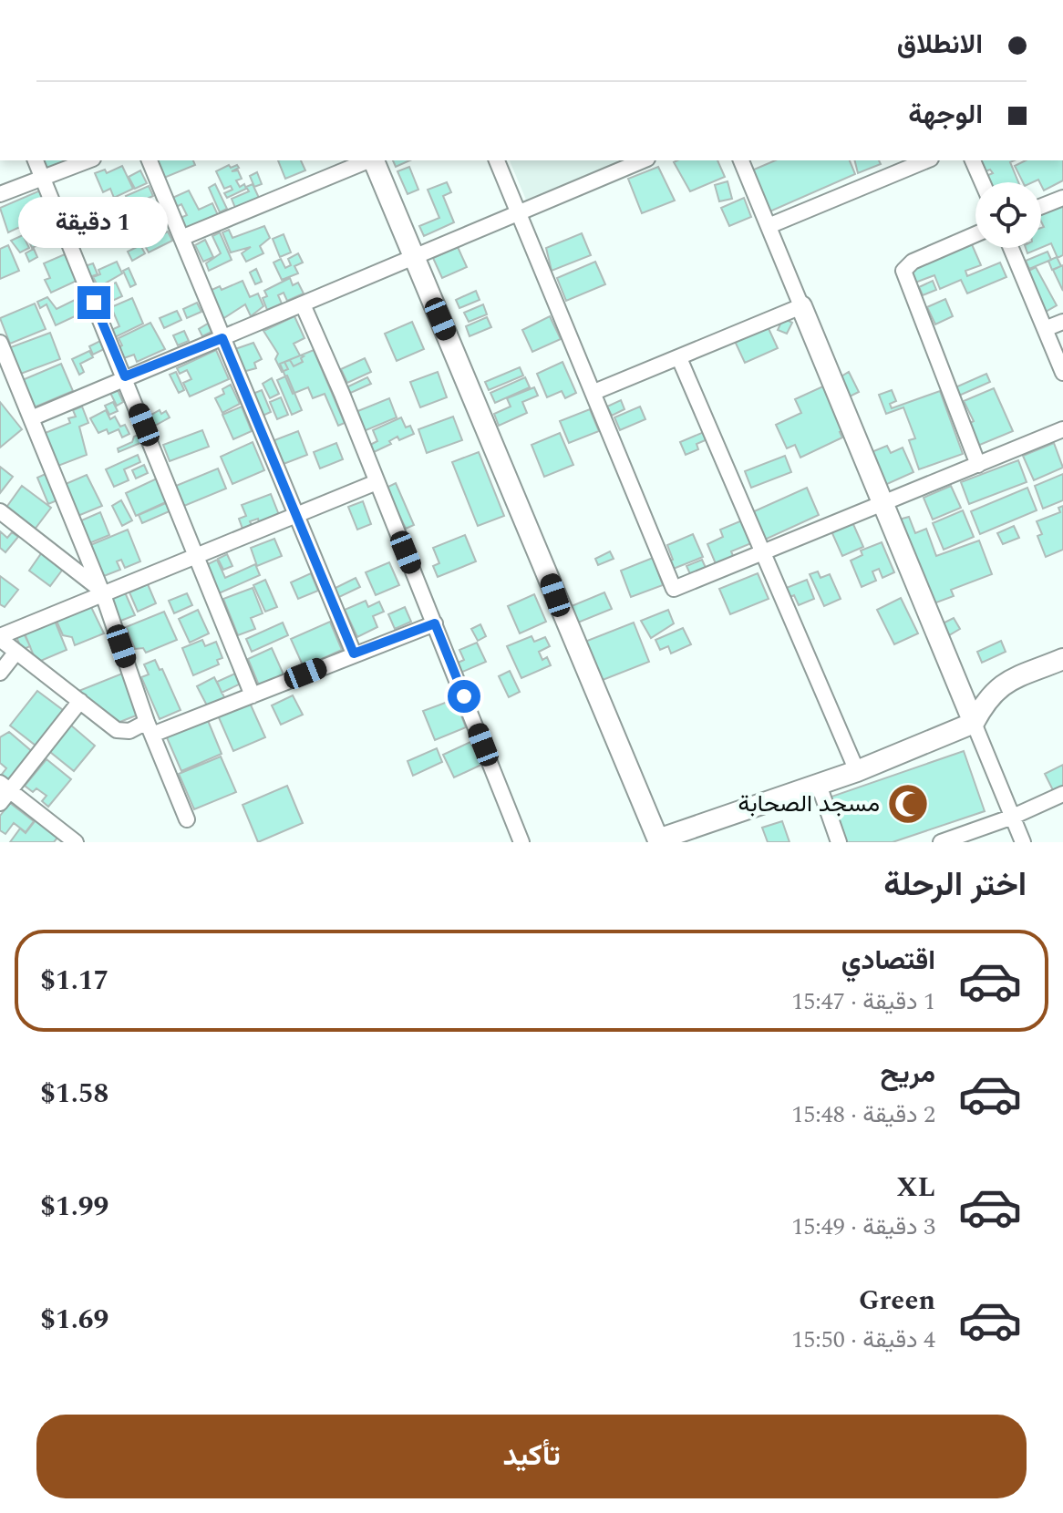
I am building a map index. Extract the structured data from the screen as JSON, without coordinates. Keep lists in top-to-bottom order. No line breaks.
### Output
{"places":{"mosque":["مسجد الصحابة"]},"page":{"banner":["الانطلاق","الوجهة"],"bubble":"1 دقيقة","heading":"اختر الرحلة","list":[{"name":"اقتصادي","note":"1 دقيقة · 15:47","value":"$1.17"},{"name":"مريح","note":"2 دقيقة · 15:48","value":"$1.58"},{"name":"XL","note":"3 دقيقة · 15:49","value":"$1.99"},{"name":"Green","note":"4 دقيقة · 15:50","value":"$1.69"}],"buttons":"تأكيد"}}
